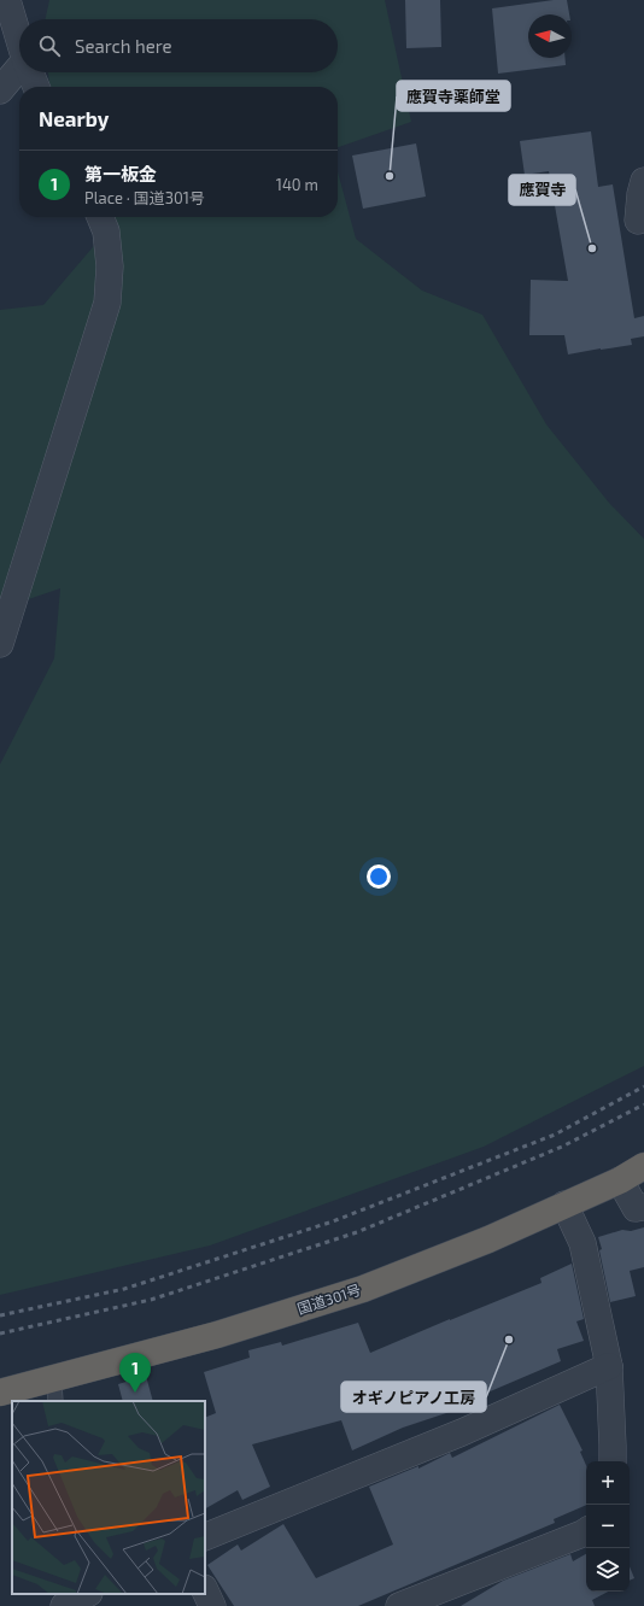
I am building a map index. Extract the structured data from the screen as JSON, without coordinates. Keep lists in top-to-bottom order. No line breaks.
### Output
{"streets":{"highway":["国道301号"]},"places":["應賀寺薬師堂","應賀寺","オギノピアノ工房"],"north":"left","page":{"search":"Search here","heading":"Nearby","list":[{"mark":"1","name":"第一板金","note":"Place · 国道301号","value":"140 m"}],"pins":"1","map_buttons":["+","−"]}}
